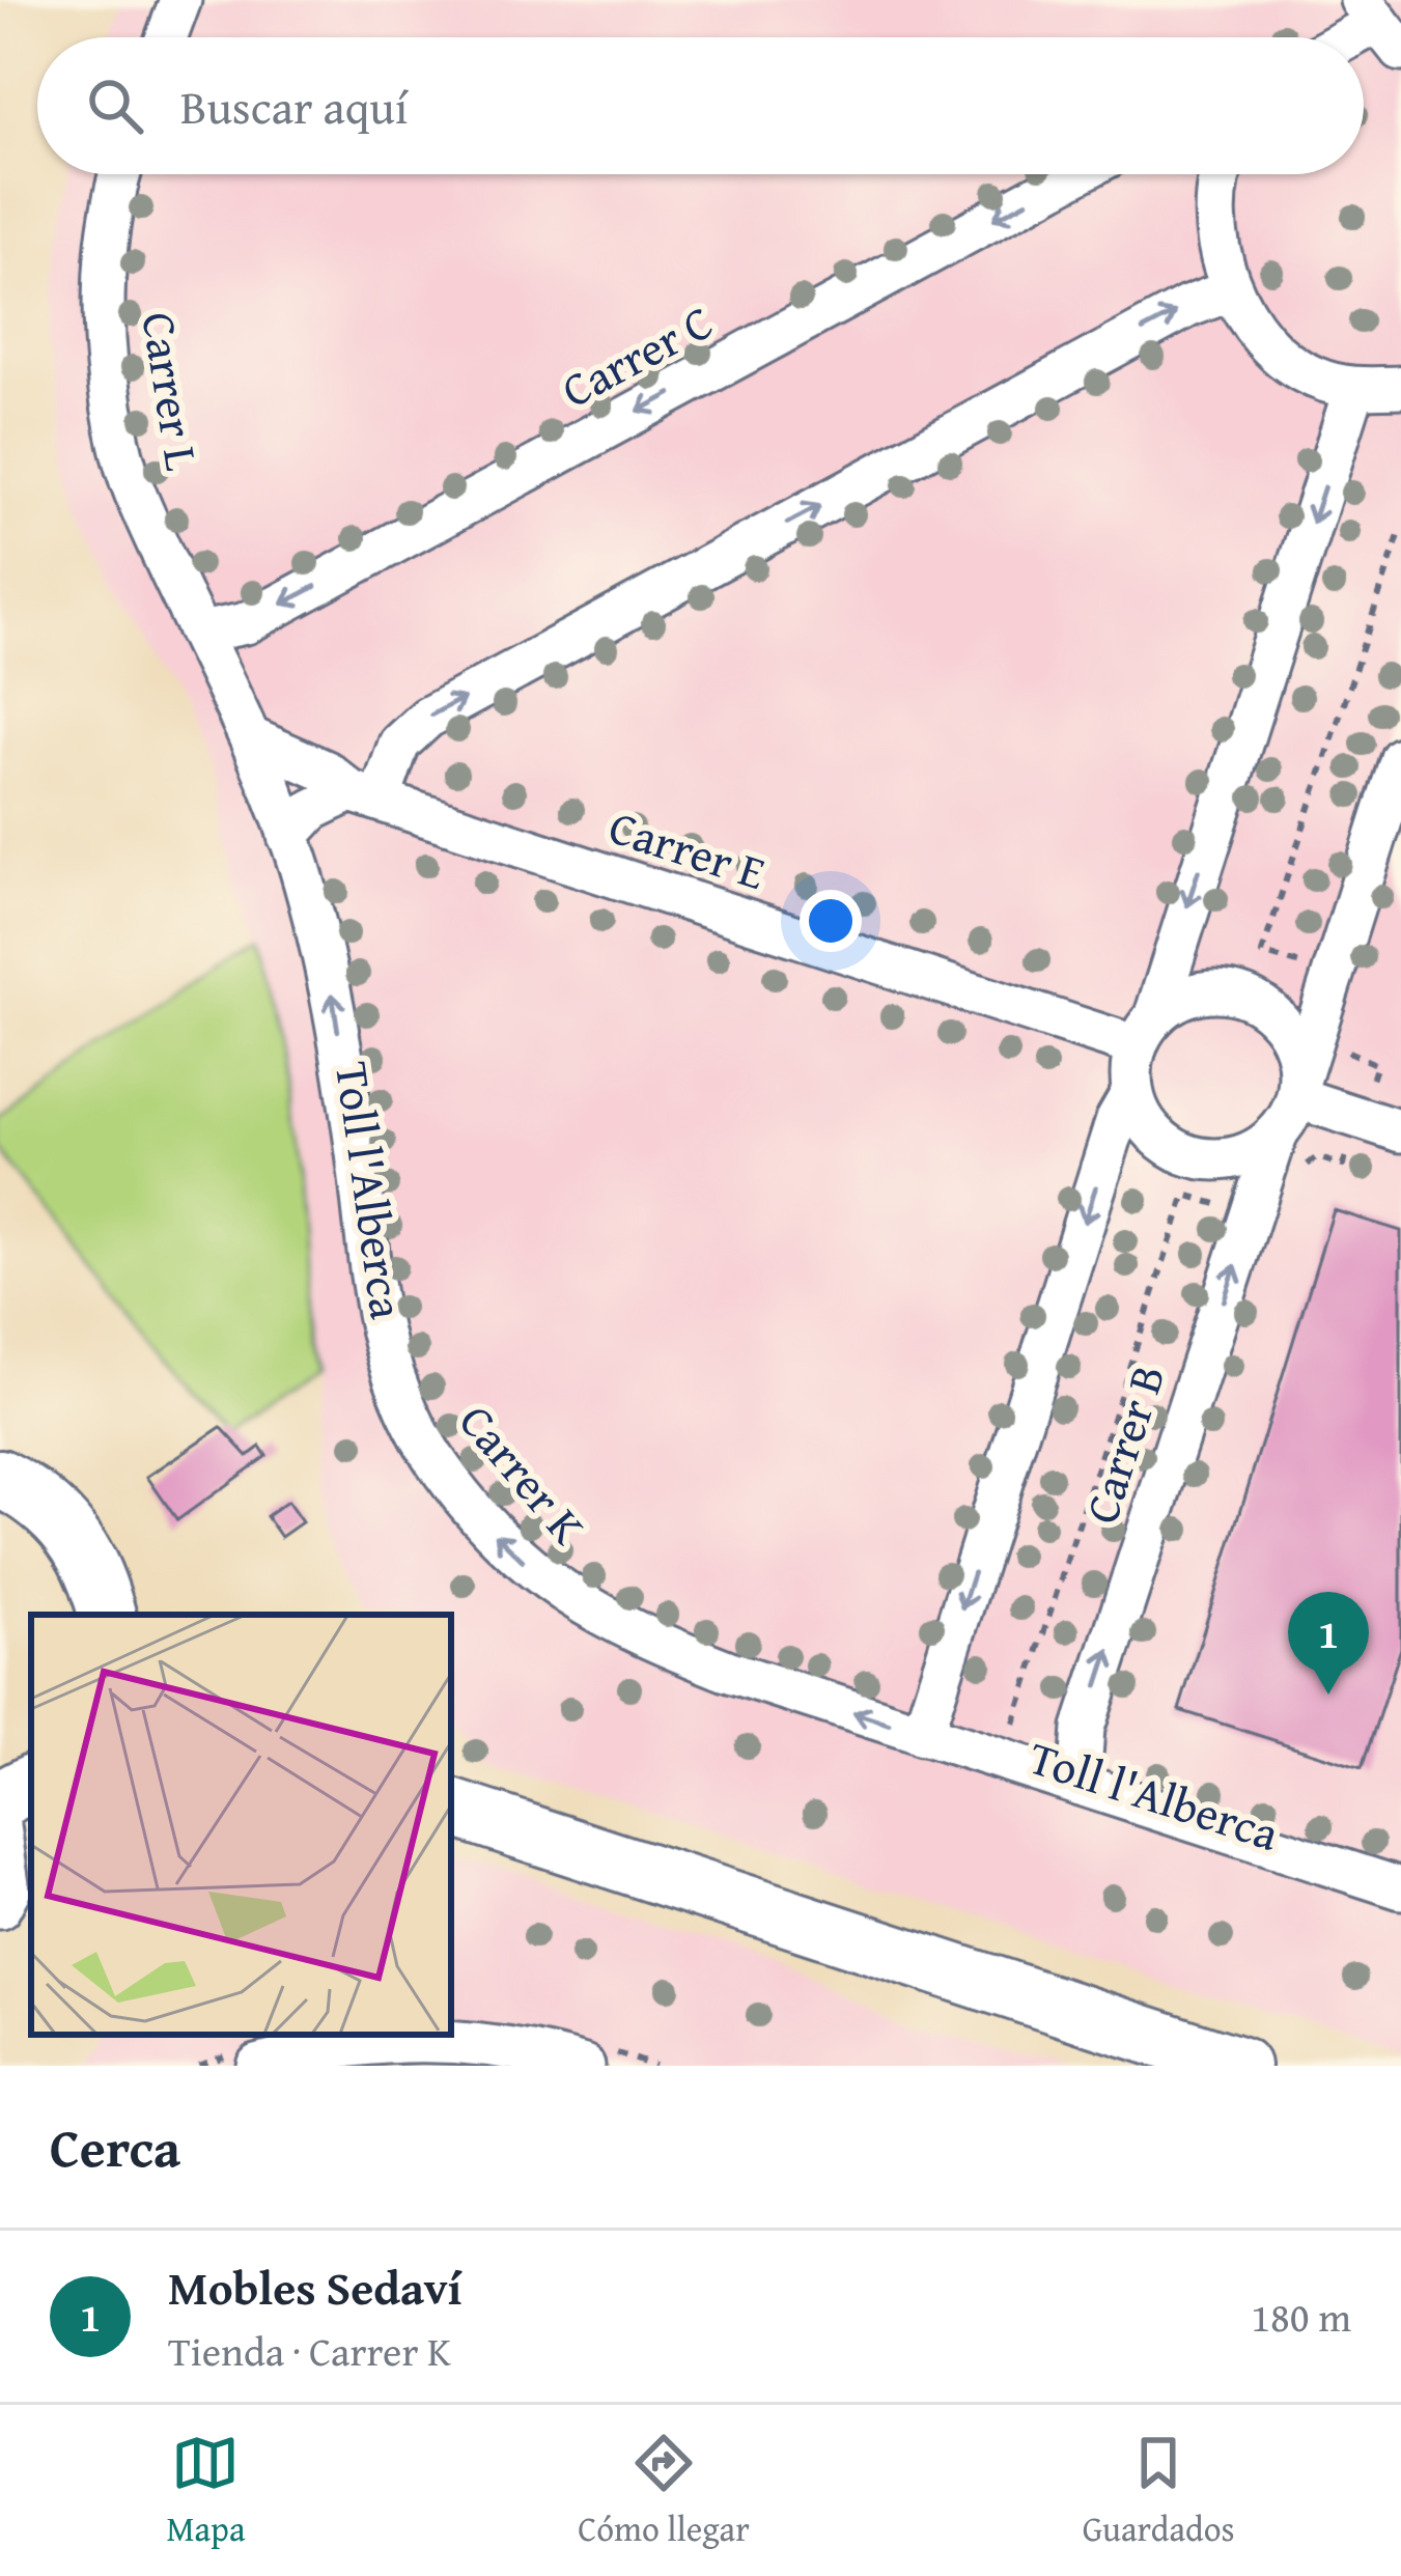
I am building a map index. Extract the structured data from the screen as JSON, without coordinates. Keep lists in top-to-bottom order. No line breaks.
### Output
{"streets":{"street":["Carrer C","Carrer L","Carrer E","Carrer B","Carrer K"]},"crossings":[["Carrer C","Carrer L"],["Carrer C","Carrer K"],["Carrer L","Carrer K"],["Carrer E","Carrer B"],["Carrer E","Carrer K"],["Carrer B","Carrer K"]],"one_way":["Carrer K"],"page":{"search":"Buscar aquí","pins":"1","heading":"Cerca","list":[{"mark":"1","name":"Mobles Sedaví","note":"Tienda · Carrer K","value":"180 m"}],"nav":["Mapa","Cómo llegar","Guardados"]}}
